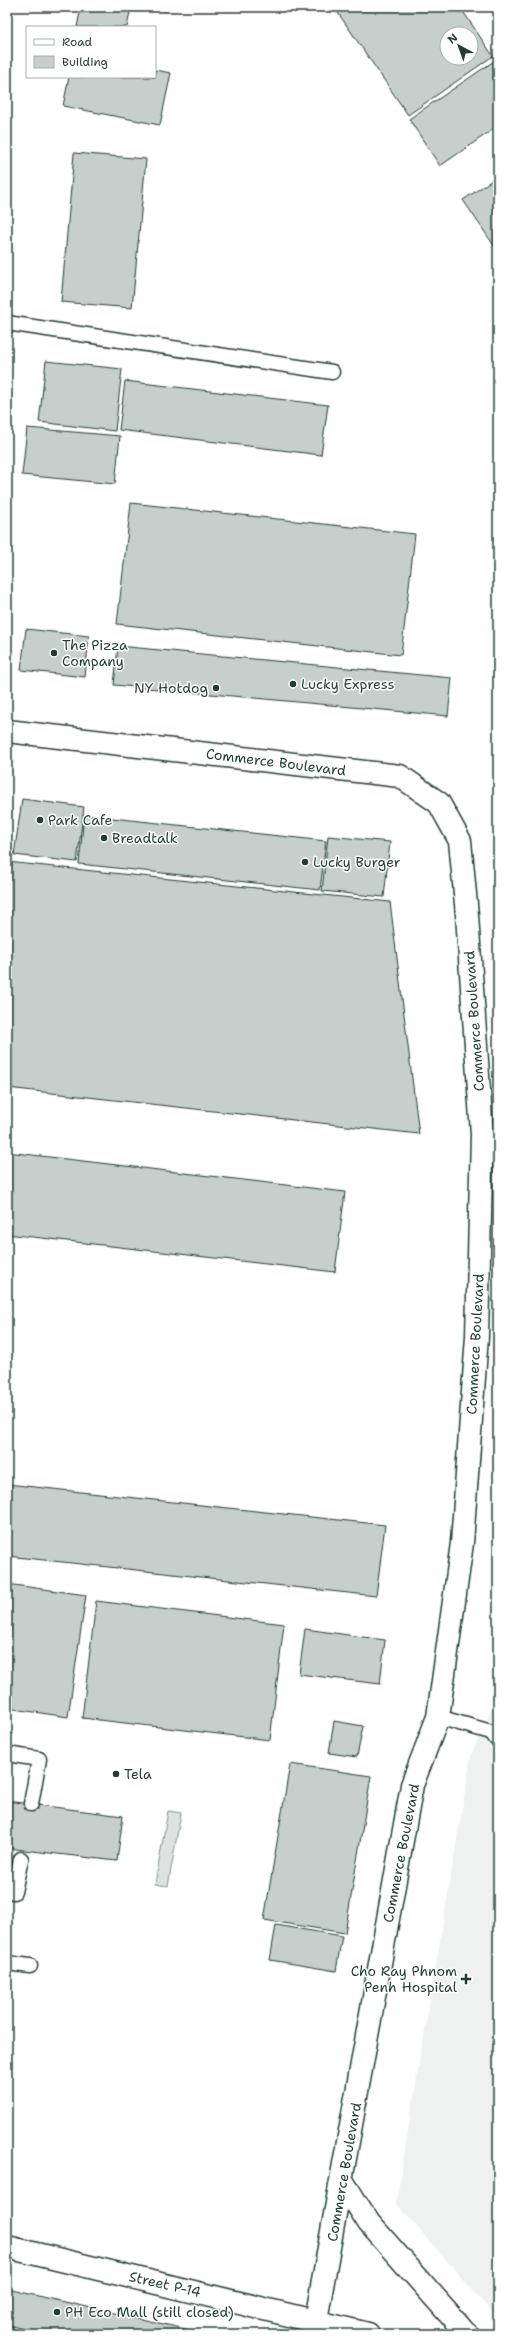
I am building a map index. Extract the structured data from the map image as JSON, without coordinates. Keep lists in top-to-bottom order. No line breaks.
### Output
{"streets":{"street":["Commerce Boulevard","Street P-14"]},"crossings":[["Commerce Boulevard","Street P-14"]],"places":{"other":["The Pizza Company","Lucky Express","NY Hotdog","Park Cafe","Breadtalk","Lucky Burger","Tela","PH Eco Mall (still closed)"],"health":["Cho Ray Phnom Penh Hospital"]},"legend":["Road","Building"],"north":"top left"}
